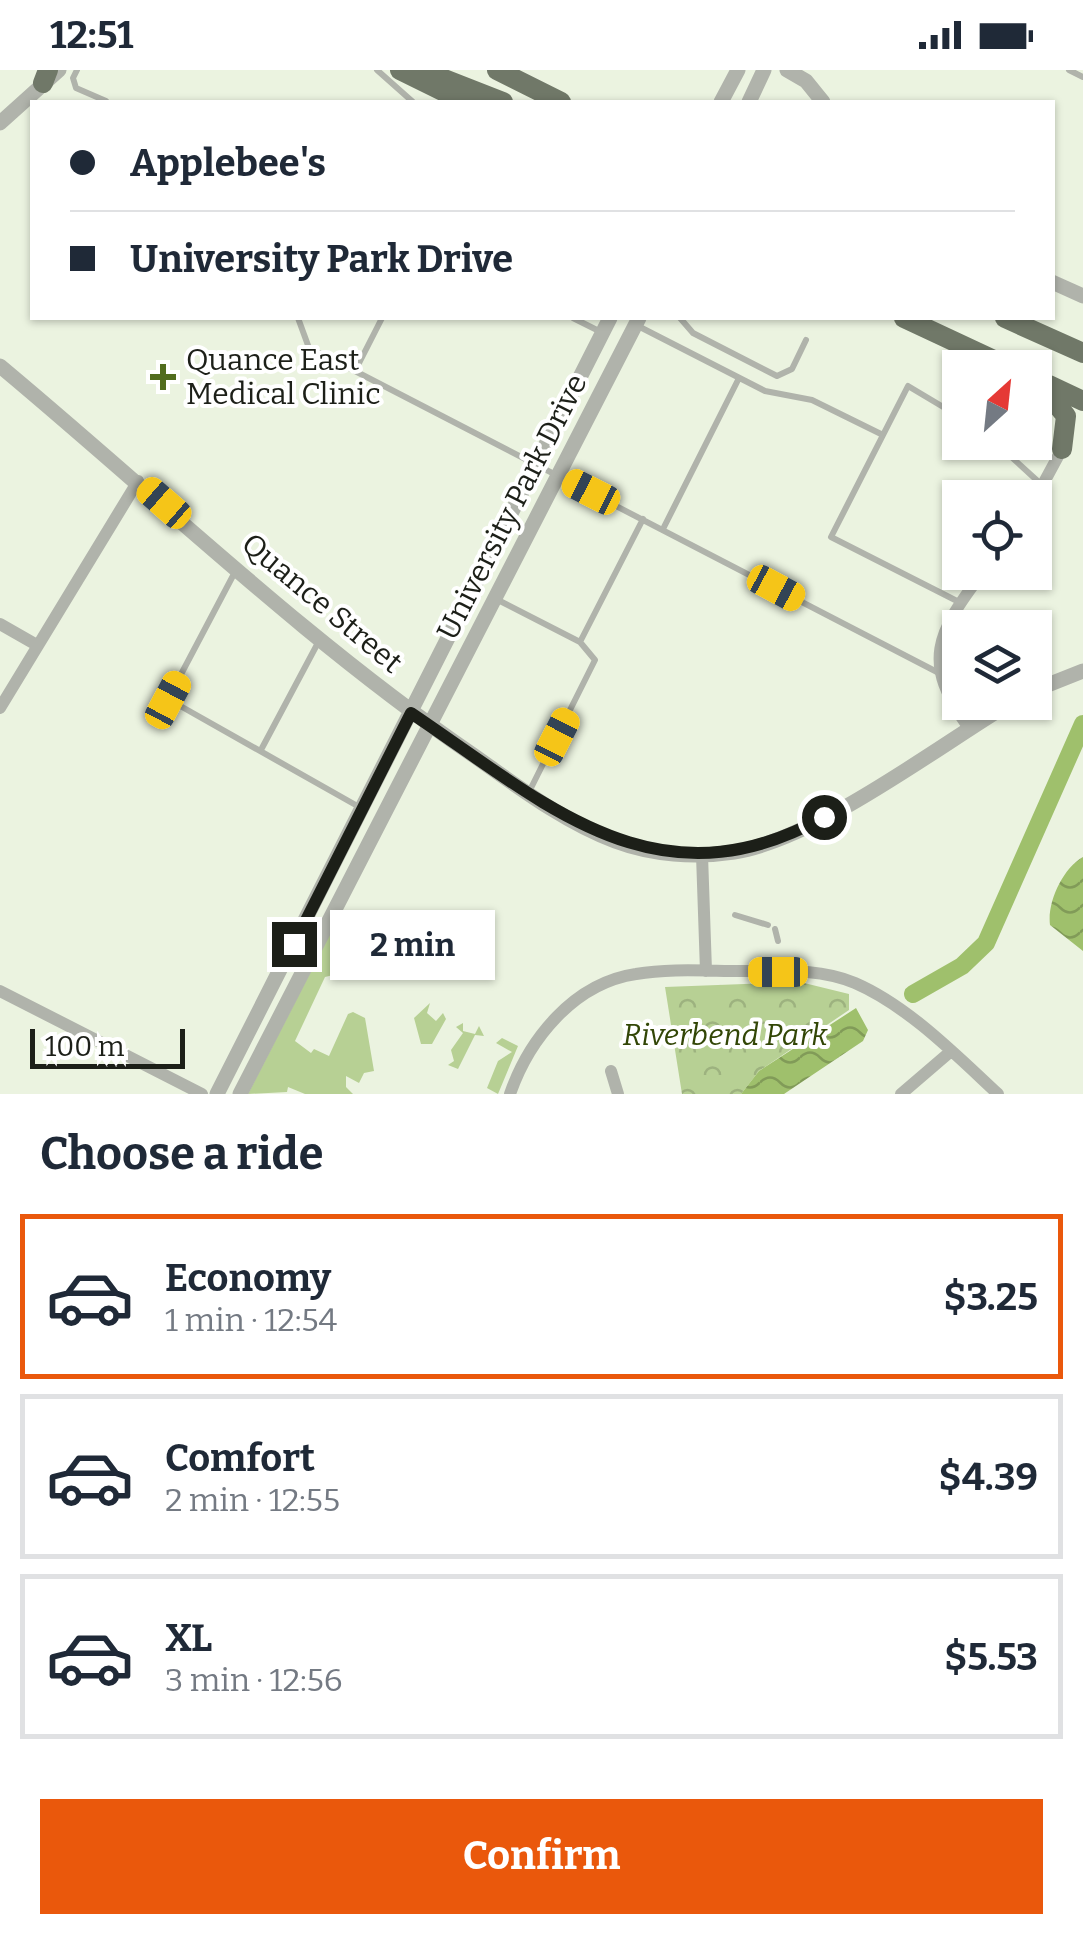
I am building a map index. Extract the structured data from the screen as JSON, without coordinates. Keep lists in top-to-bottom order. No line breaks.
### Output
{"streets":{"street":["University Park Drive","Quance Street"]},"crossings":[["University Park Drive","Quance Street"]],"parks":["Riverbend Park"],"places":{"health":["Quance East Medical Clinic"]},"scale_bar":"100 m","north":"top right","page":{"status":"12:51","banner":["Applebee's","University Park Drive"],"bubble":"2 min","scale":"100 m","heading":"Choose a ride","list":[{"name":"Economy","note":"1 min · 12:54","value":"$3.25"},{"name":"Comfort","note":"2 min · 12:55","value":"$4.39"},{"name":"XL","note":"3 min · 12:56","value":"$5.53"}],"buttons":"Confirm"}}
